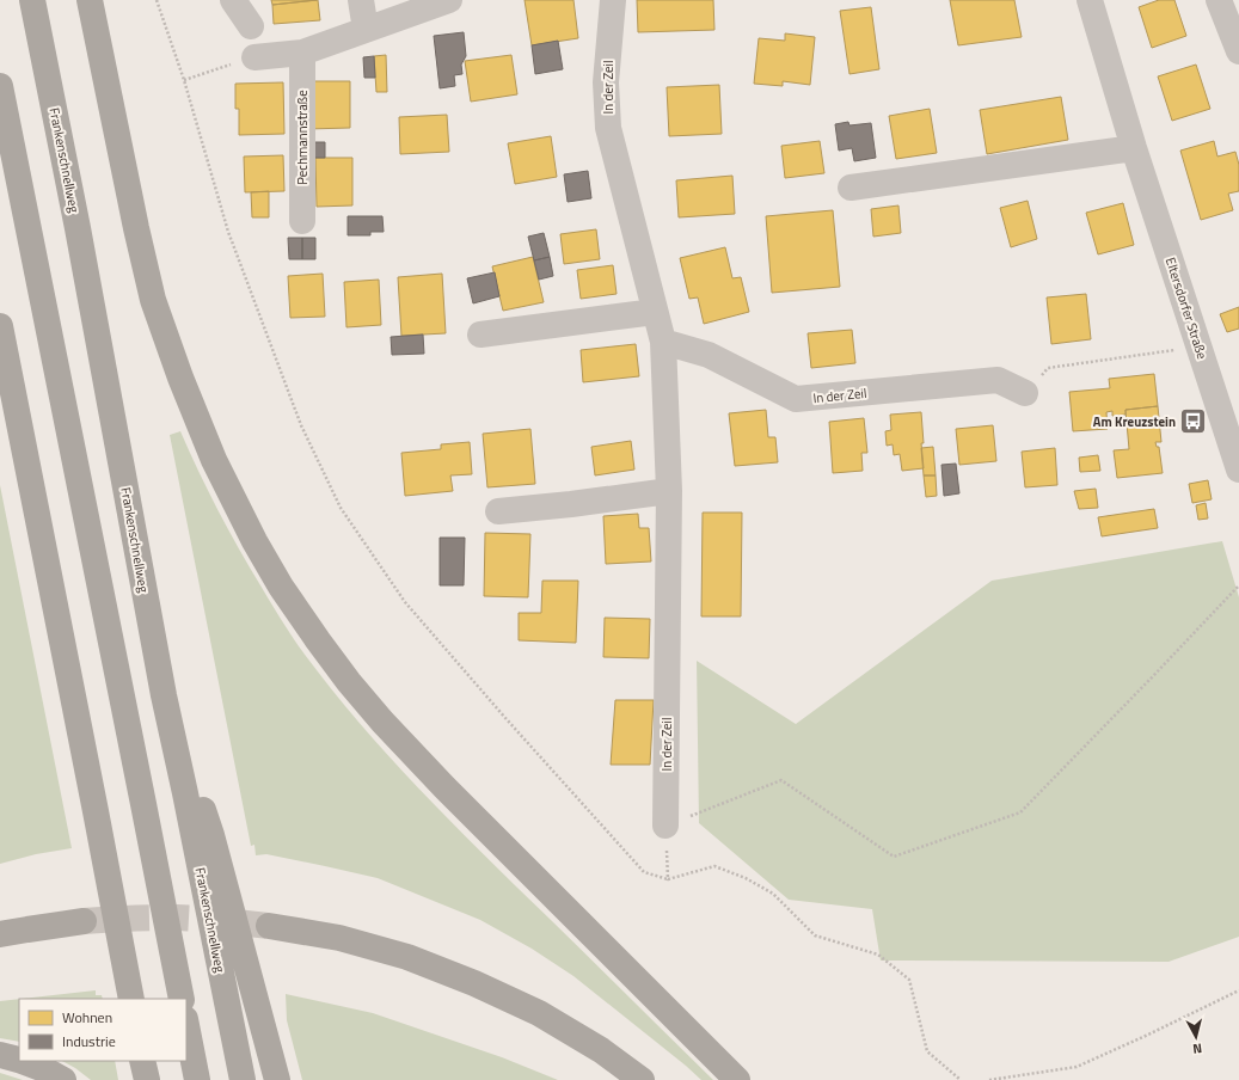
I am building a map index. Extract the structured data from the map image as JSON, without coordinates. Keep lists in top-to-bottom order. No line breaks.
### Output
{"streets":{"highway":["Frankenschnellweg"],"street":["In der Zeil","Pechmannstraße","Eltersdorfer Straße"]},"places":{"bus stop":["Am Kreuzstein"]},"legend":["Wohnen","Industrie"],"north":"bottom"}
